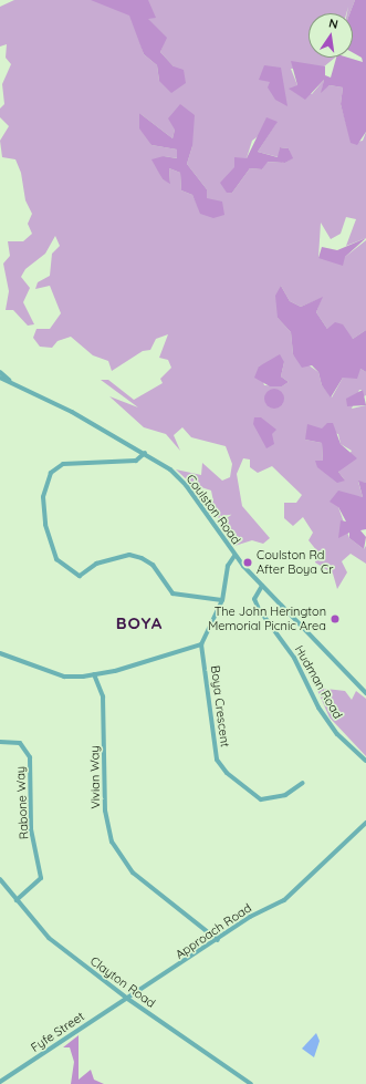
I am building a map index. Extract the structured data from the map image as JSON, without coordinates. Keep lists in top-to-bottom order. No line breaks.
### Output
{"streets":{"street":["Coulston Road","Hudman Road","Boya Crescent","Vivian Way","Rabone Way","Approach Road","Clayton Road","Fyfe Street"]},"crossings":[["Coulston Road","Hudman Road"],["Vivian Way","Approach Road"],["Rabone Way","Clayton Road"],["Approach Road","Clayton Road"],["Approach Road","Fyfe Street"],["Clayton Road","Fyfe Street"]],"districts":["BOYA"],"places":["Coulston Rd After Boya Cr","The John Herington Memorial Picnic Area"],"north":"top"}
